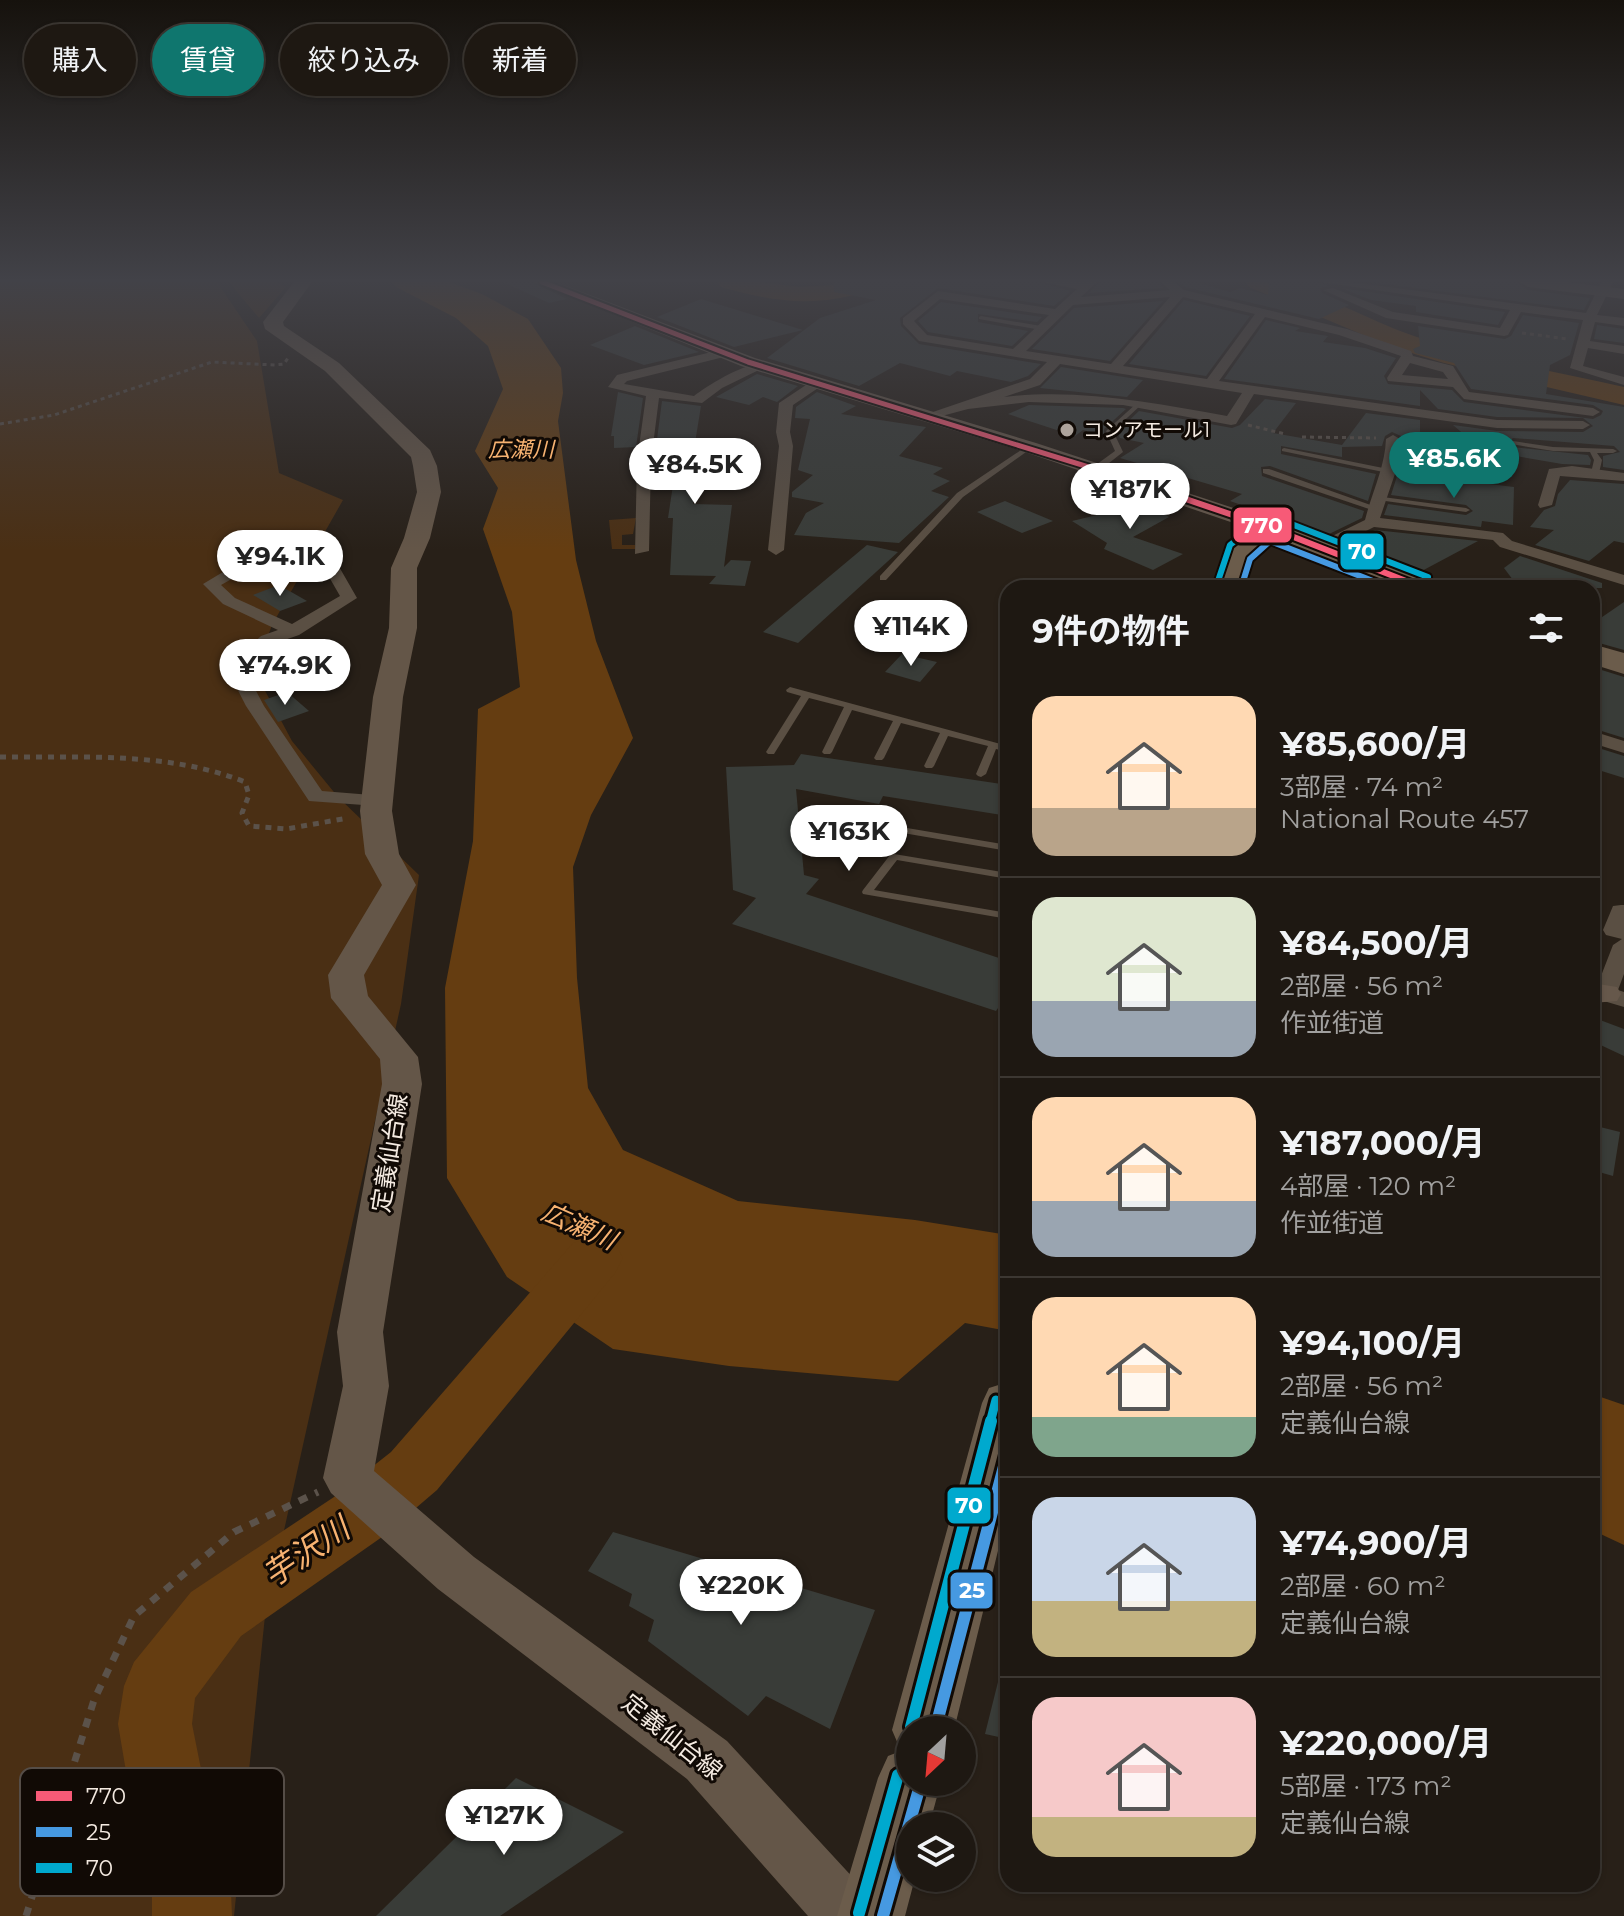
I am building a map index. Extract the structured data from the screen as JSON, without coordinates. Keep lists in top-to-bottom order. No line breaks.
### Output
{"streets":{"main road":["定義仙台線"]},"water":["広瀬川","芋沢川"],"places":["コンアモール1"],"lines":["transit line 770","transit line 70","transit line 25"],"legend":["770","25","70"],"north":"bottom left","page":{"chip":["購入","賃貸","絞り込み","新着"],"price":["¥85.6K","¥84.5K","¥187K","¥94.1K","¥114K","¥74.9K","¥163K","¥220K","¥127K"],"heading":"9件の物件","list":[{"name":"¥85,600/月","note":"3部屋 · 74 m² · National Route 457"},{"name":"¥84,500/月","note":"2部屋 · 56 m² · 作並街道"},{"name":"¥187,000/月","note":"4部屋 · 120 m² · 作並街道"},{"name":"¥94,100/月","note":"2部屋 · 56 m² · 定義仙台線"},{"name":"¥74,900/月","note":"2部屋 · 60 m² · 定義仙台線"},{"name":"¥220,000/月","note":"5部屋 · 173 m² · 定義仙台線"}]}}
